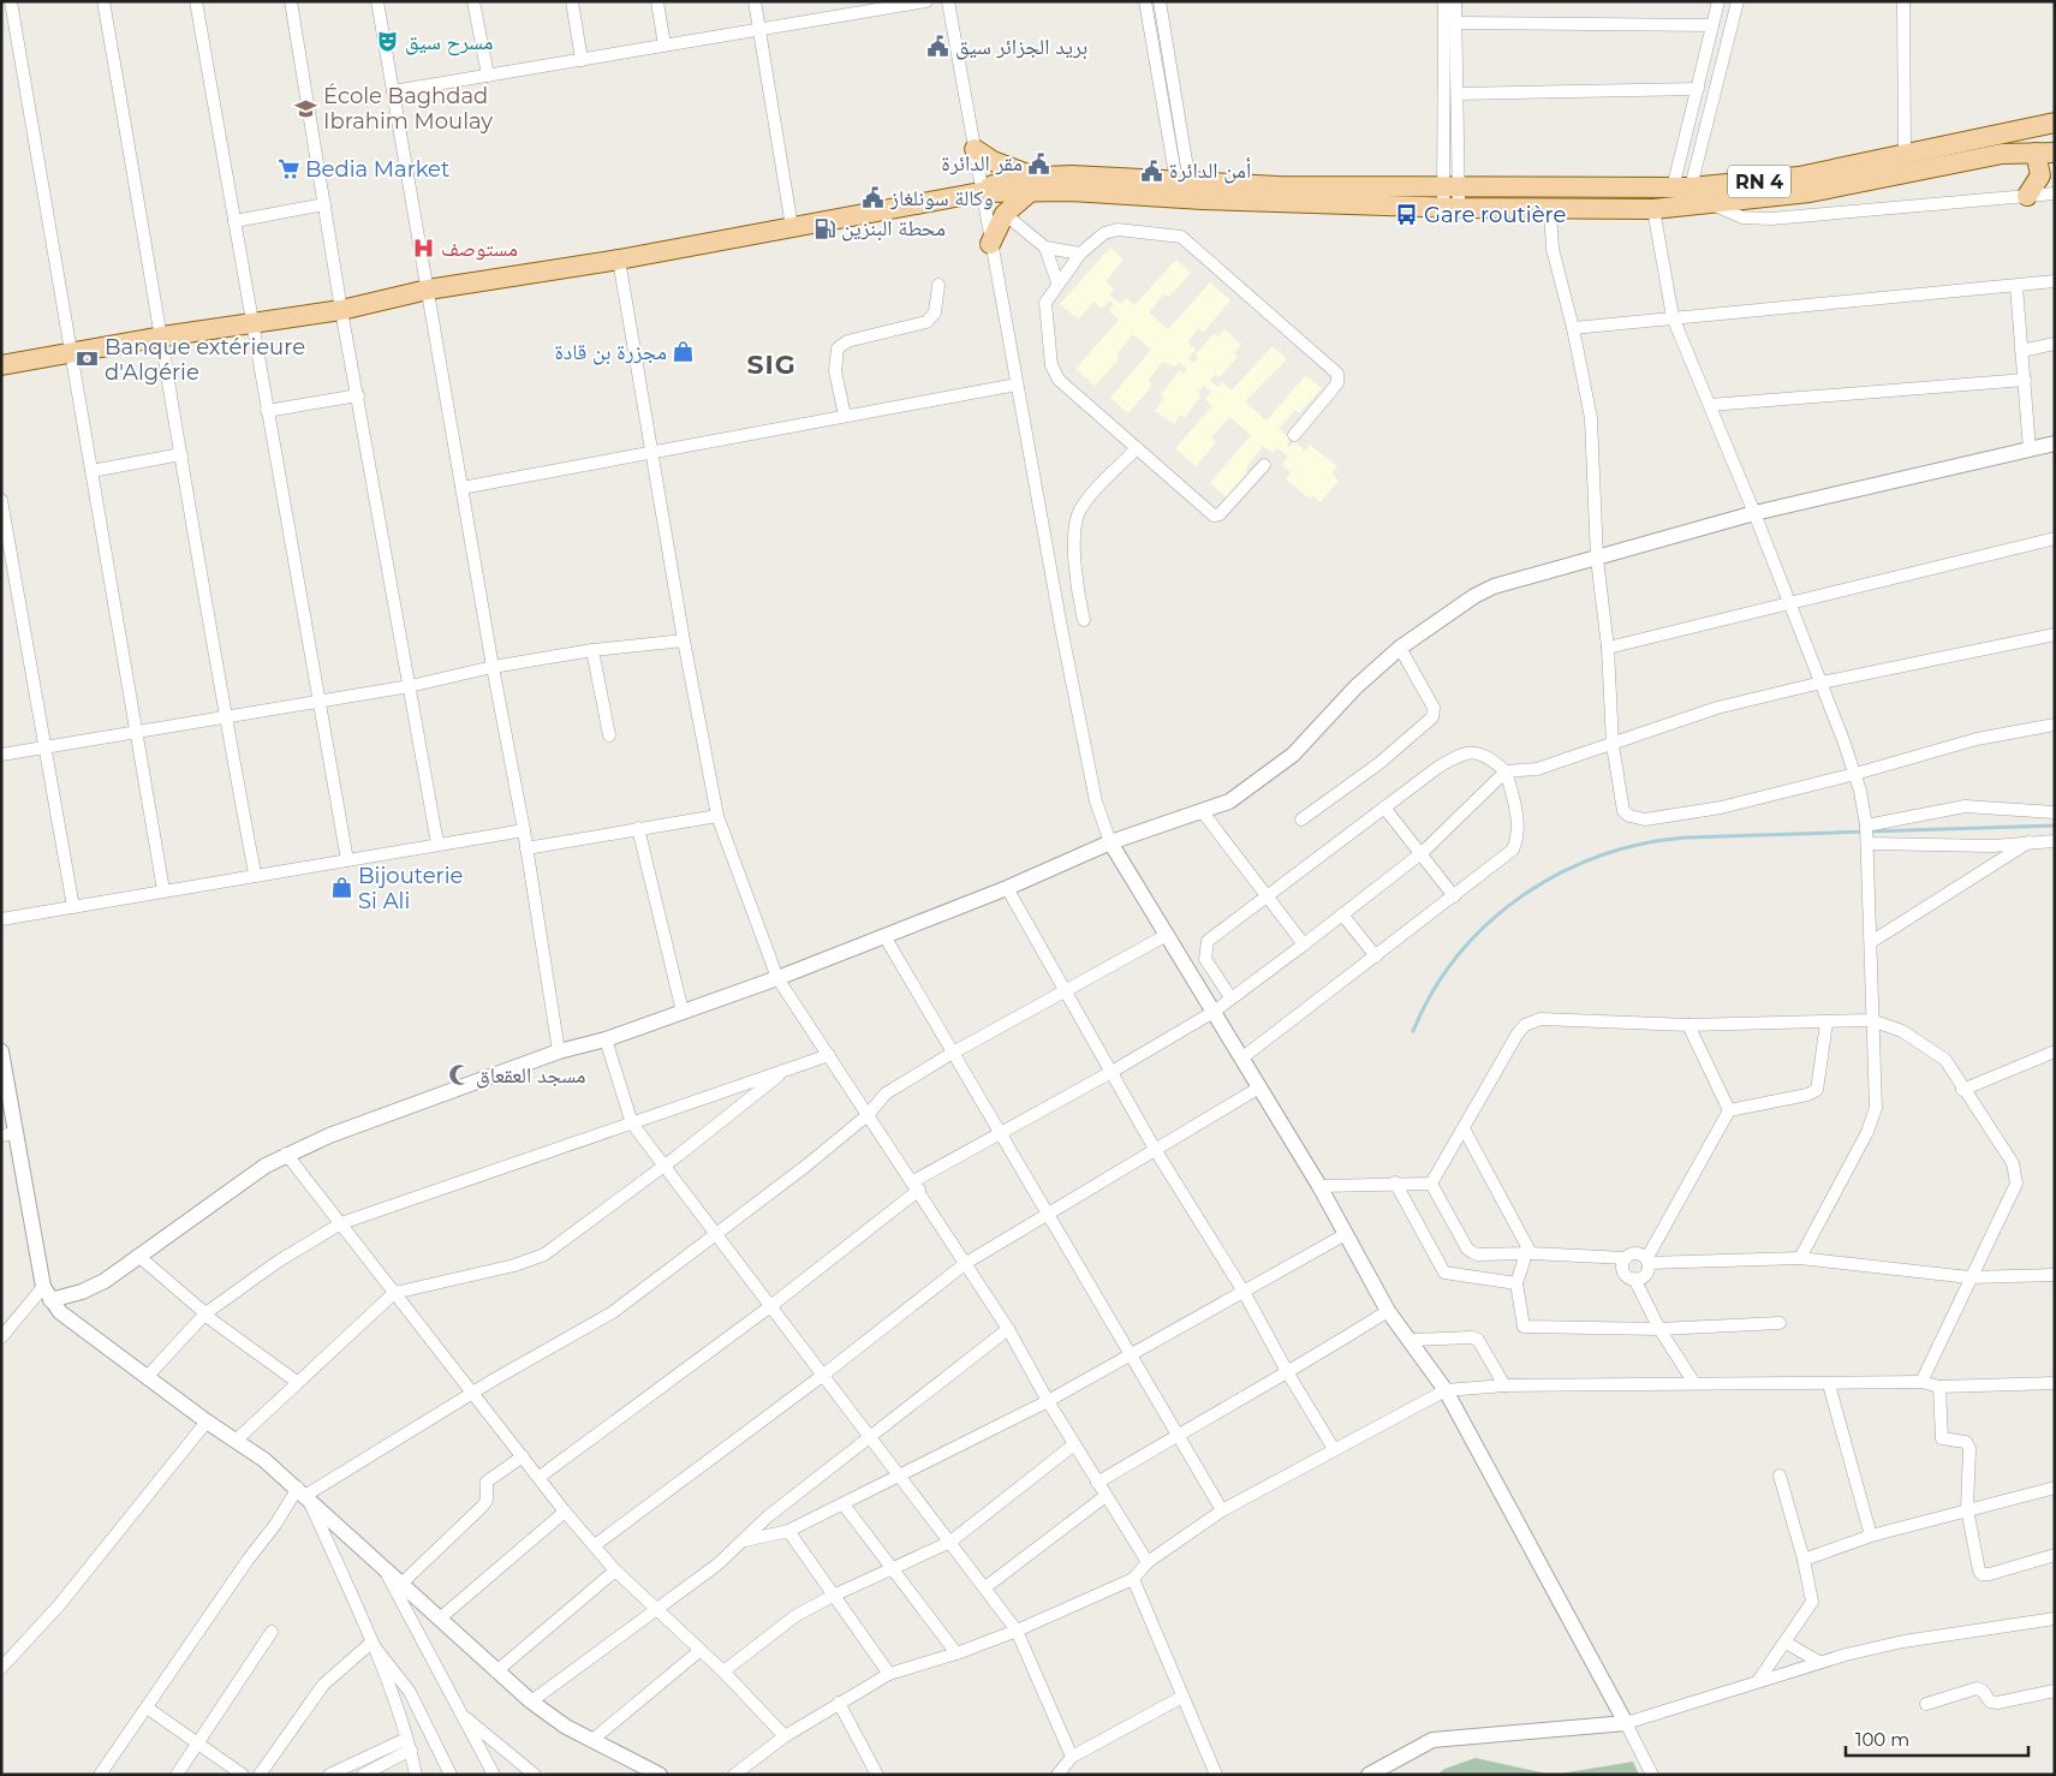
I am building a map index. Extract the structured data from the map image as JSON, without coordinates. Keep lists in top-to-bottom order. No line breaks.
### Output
{"streets":{"main road":["RN 4"]},"districts":["SIG"],"places":{"theatre":["مسرح سيق"],"public building":["بريد الجزائر سيق","مقر الدائرة","أمن الدائرة","وكالة سونلغاز"],"school or university":["École Baghdad Ibrahim Moulay"],"supermarket":["Bedia Market"],"bus stop":["Gare routière"],"fuel station":["محطة البنزين"],"hospital":["مستوصف"],"shop":["مجزرة بن قادة","Bijouterie Si Ali"],"bank":["Banque extérieure d'Algérie"],"mosque":["مسجد العقعاق"]},"scale_bar":"100 m"}
